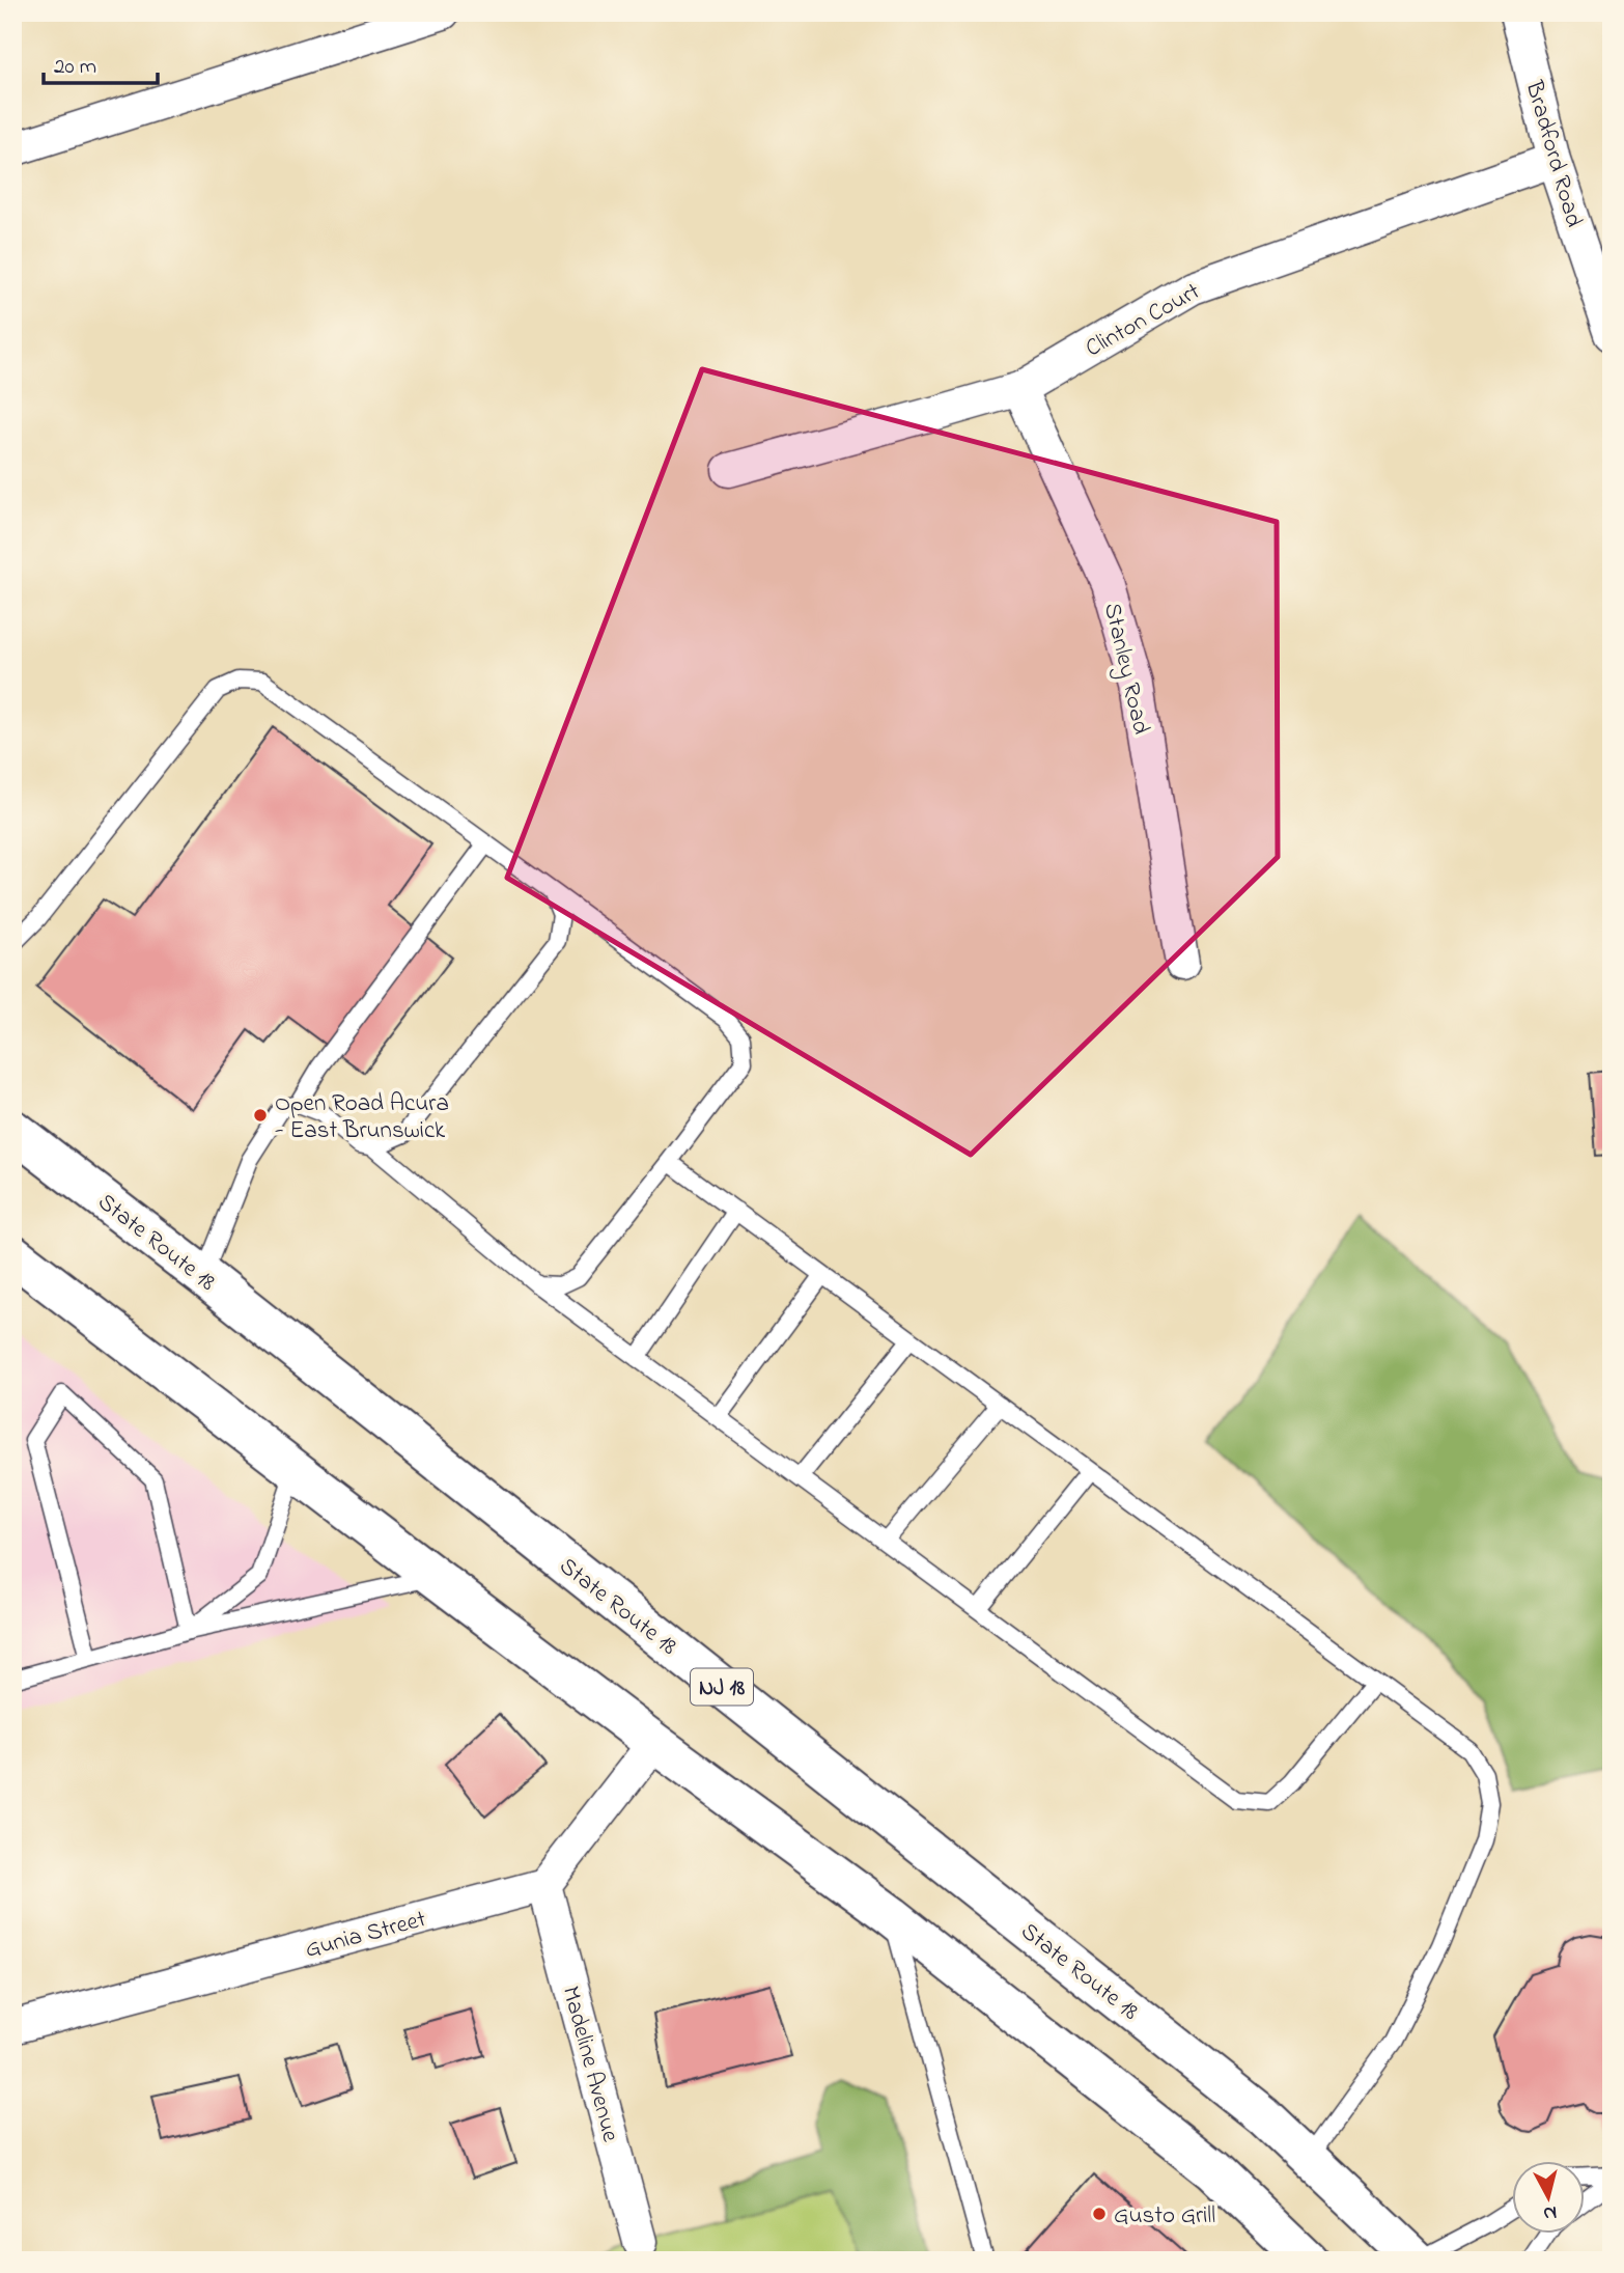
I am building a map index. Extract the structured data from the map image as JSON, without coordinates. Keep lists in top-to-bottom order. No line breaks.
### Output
{"streets":{"highway":["State Route 18","NJ 18"],"street":["Bradford Road","Clinton Court","Stanley Road","Gunia Street","Madeline Avenue"]},"crossings":[["Bradford Road","Clinton Court"],["Clinton Court","Stanley Road"],["Gunia Street","Madeline Avenue"]],"places":["Open Road Acura - East Brunswick","Gusto Grill"],"scale_bar":"20 m","north":"bottom"}
